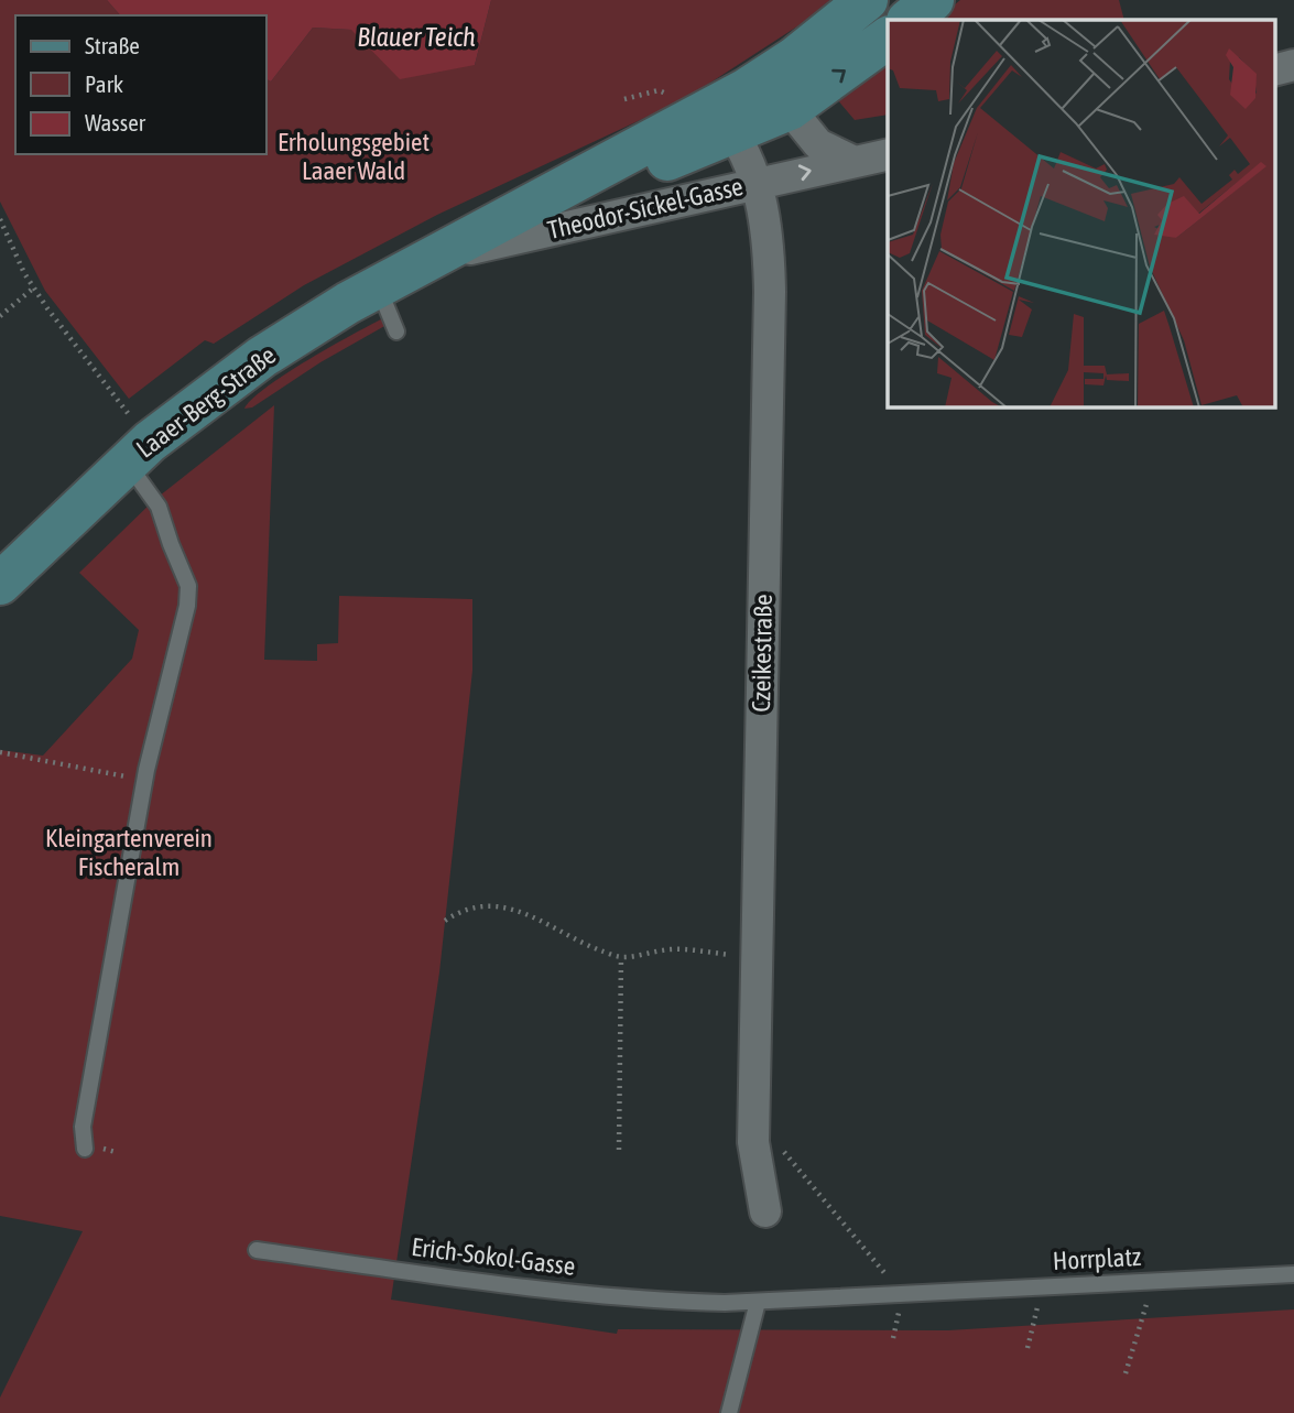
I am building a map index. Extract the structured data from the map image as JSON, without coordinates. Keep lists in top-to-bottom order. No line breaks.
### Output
{"streets":{"main road":["Laaer-Berg-Straße"],"street":["Theodor-Sickel-Gasse","Czeikestraße"],"lane":["Erich-Sokol-Gasse","Horrplatz"]},"crossings":[["Theodor-Sickel-Gasse","Laaer-Berg-Straße"],["Theodor-Sickel-Gasse","Czeikestraße"],["Laaer-Berg-Straße","Czeikestraße"],["Erich-Sokol-Gasse","Horrplatz"]],"water":["Blauer Teich"],"parks":["Erholungsgebiet Laaer Wald","Kleingartenverein Fischeralm"],"legend":["Straße","Park","Wasser"]}
